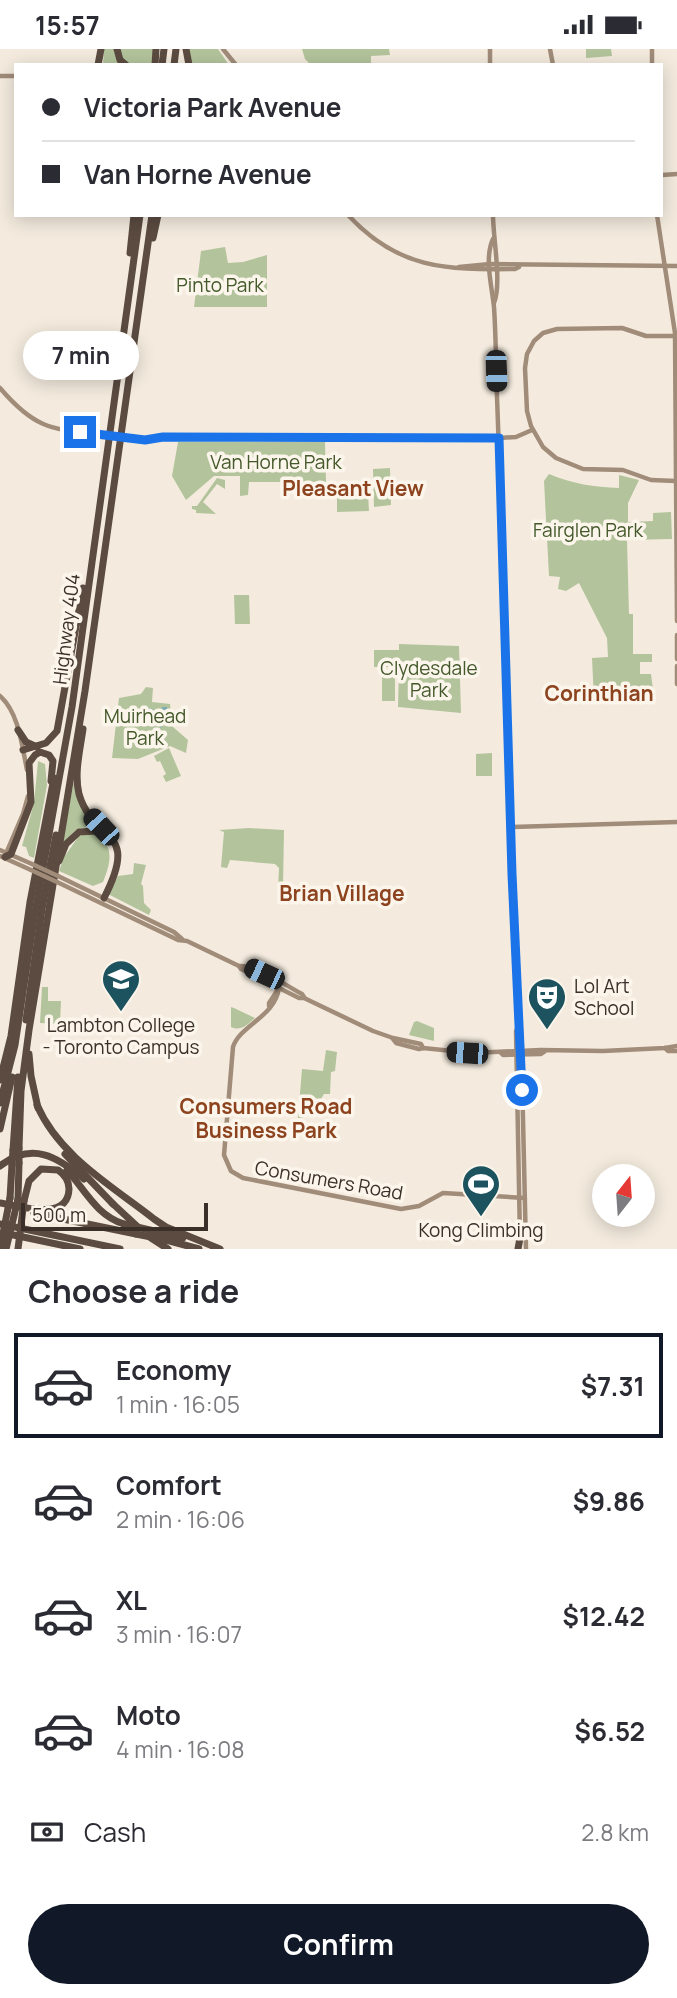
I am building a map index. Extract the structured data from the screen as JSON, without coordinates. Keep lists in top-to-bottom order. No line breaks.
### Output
{"streets":{"highway":["Highway 404"],"main road":["Consumers Road"]},"districts":["Pleasant View","Corinthian","Brian Village","Consumers Road Business Park"],"parks":["Pinto Park","Van Horne Park","Fairglen Park","Clydesdale Park","Muirhead Park"],"places":{"school or university":["Lambton College - Toronto Campus"],"theatre":["Lol Art School"],"sports":["Kong Climbing"]},"scale_bar":"500 m","north":"top","page":{"status":"15:57","banner":["Victoria Park Avenue","Van Horne Avenue"],"bubble":"7 min","scale":"500 m","heading":"Choose a ride","list":[{"name":"Economy","note":"1 min · 16:05","value":"$7.31"},{"name":"Comfort","note":"2 min · 16:06","value":"$9.86"},{"name":"XL","note":"3 min · 16:07","value":"$12.42"},{"name":"Moto","note":"4 min · 16:08","value":"$6.52"}],"pay":["Cash","2.8 km"],"buttons":"Confirm"}}
